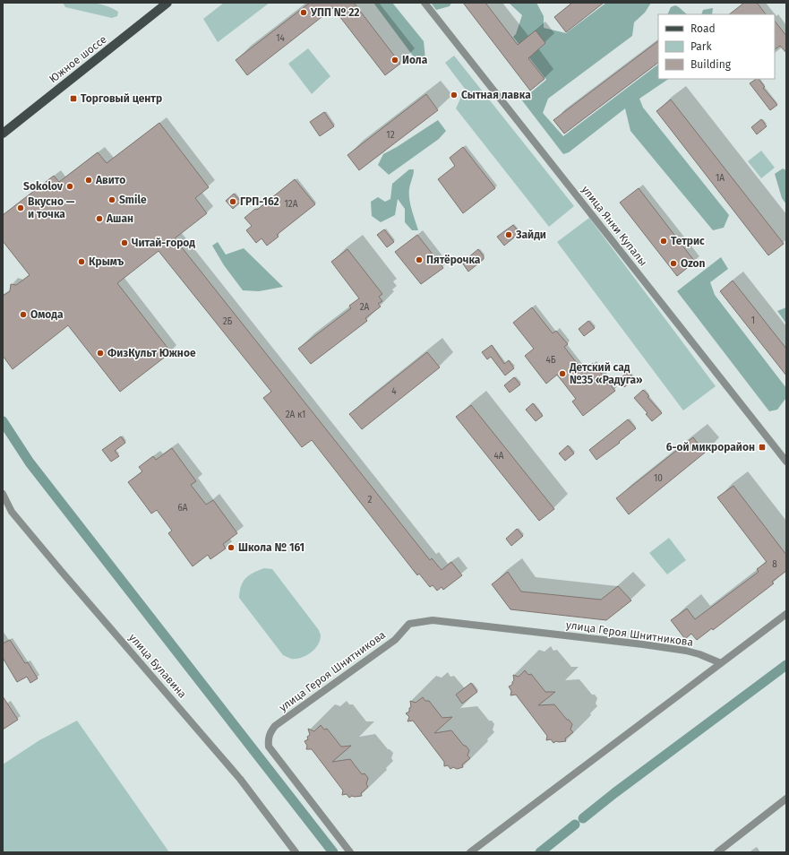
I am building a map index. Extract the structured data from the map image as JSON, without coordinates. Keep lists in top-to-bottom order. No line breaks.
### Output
{"streets":{"main road":["Южное шоссе"],"street":["улица Янки Купалы","улица Героя Шнитникова","улица Булавина"]},"places":{"other":["УПП № 22","Иола","Сытная лавка","Авито","Sokolov","Smile","ГРП-162","Вкусно — и точка","Ашан","Зайди","Тетрис","Читай-город","Пятёрочка","Крымъ","Ozon","Омода","ФизКульт Южное","Детский сад №35 «Радуга»","Школа № 161"],"transit":["Торговый центр","6-ой микрорайон"]},"house_numbers":["14","12","1А","12А","2А","1","2Б","4Б","4","2А к1","4А","10","2","6А","8"],"legend":["Road","Park","Building"]}
